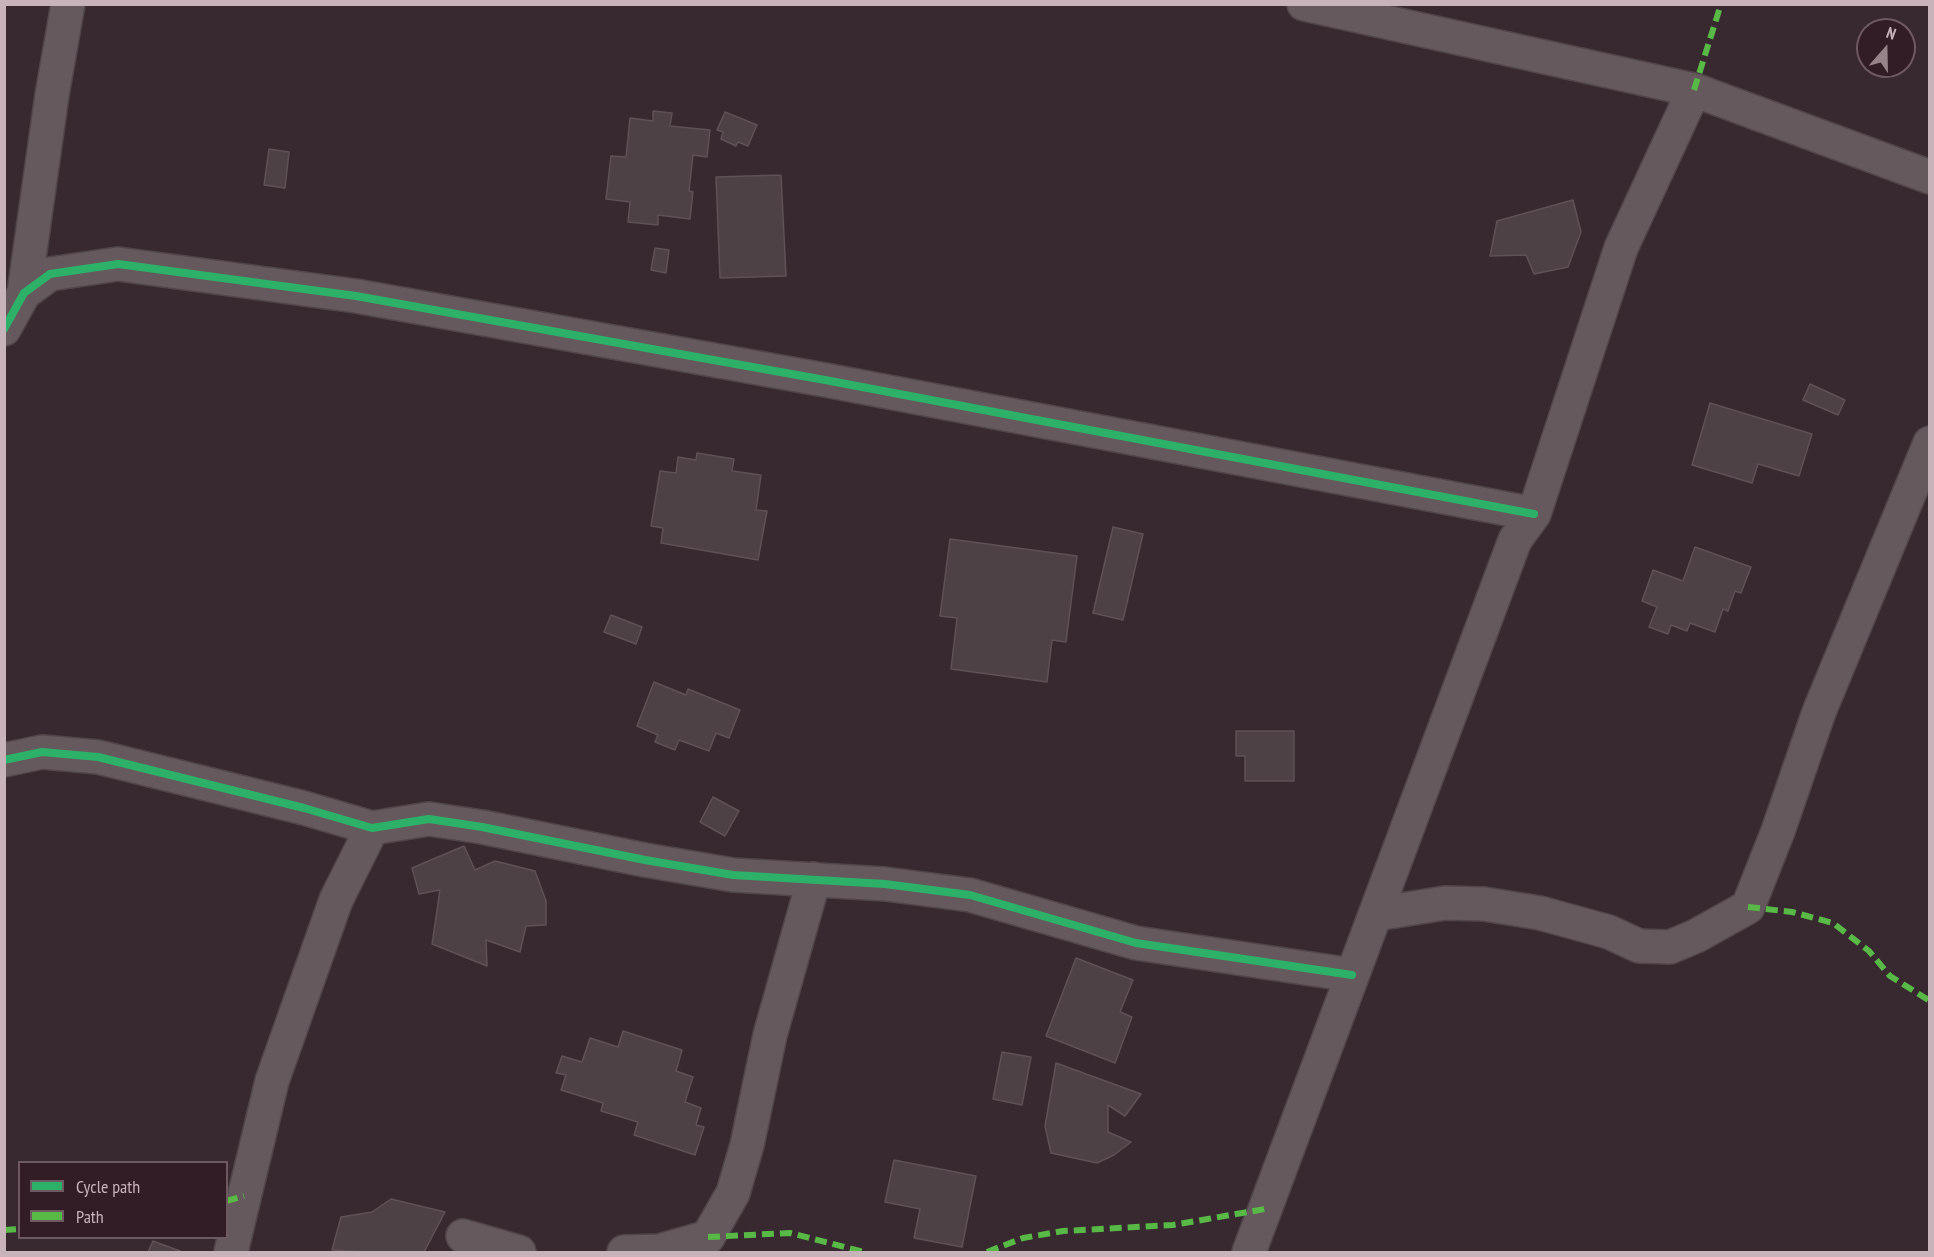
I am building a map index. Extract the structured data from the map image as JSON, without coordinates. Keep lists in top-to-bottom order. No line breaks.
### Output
{"legend":["Cycle path","Path"],"north":"top"}
